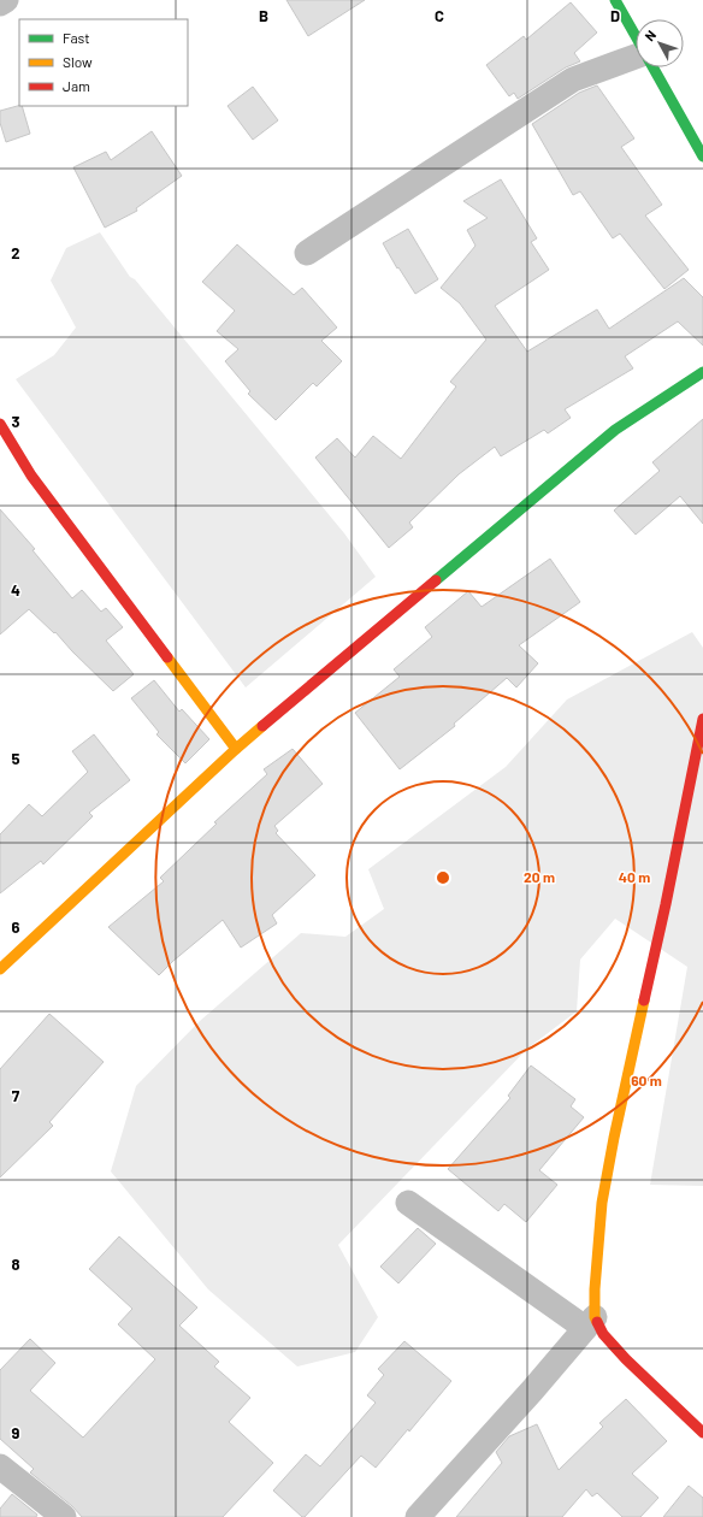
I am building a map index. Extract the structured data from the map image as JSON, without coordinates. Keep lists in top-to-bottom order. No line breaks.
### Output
{"legend":["Fast","Slow","Jam"],"north":"top left","grid":{"columns":["B","C","D"],"rows":["2","3","4","5","6","7","8","9"]},"rings":["20 m","40 m","60 m"]}
